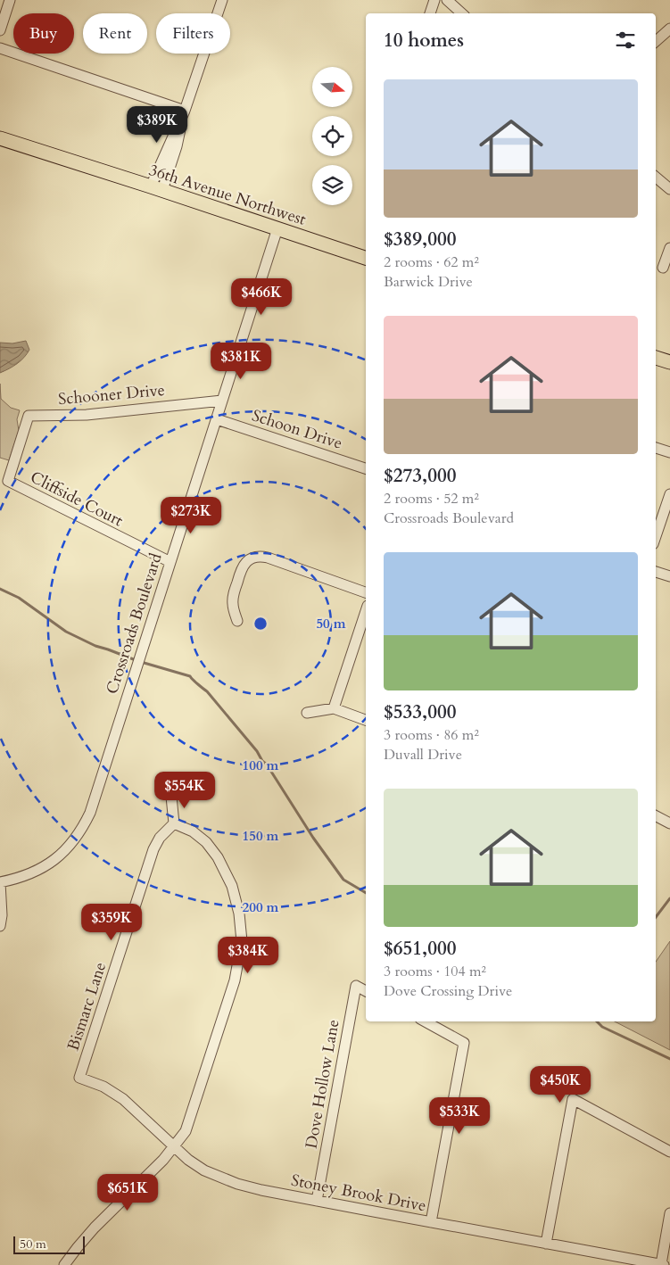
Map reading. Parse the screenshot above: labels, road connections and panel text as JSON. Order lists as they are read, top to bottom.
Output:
{
  "streets": {
    "main road": ["36th Avenue Northwest"],
    "street": [
      "Schooner Drive",
      "Schoon Drive",
      "Cliffside Court",
      "Crossroads Boulevard",
      "Bismarc Lane",
      "Dove Hollow Lane",
      "Stoney Brook Drive"
    ]
  },
  "crossings": [
    ["36th Avenue Northwest", "Crossroads Boulevard"],
    ["Schooner Drive", "Cliffside Court"],
    ["Schooner Drive", "Crossroads Boulevard"],
    ["Schoon Drive", "Crossroads Boulevard"],
    ["Cliffside Court", "Crossroads Boulevard"],
    ["Bismarc Lane", "Stoney Brook Drive"],
    ["Dove Hollow Lane", "Stoney Brook Drive"]
  ],
  "scale_bar": "50 m",
  "north": "right",
  "page": {
    "chip": ["Buy", "Rent", "Filters"],
    "heading": "10 homes",
    "list": [
      {
        "name": "$389,000",
        "note": "2 rooms · 62 m² · Barwick Drive"
      },
      {
        "name": "$273,000",
        "note": "2 rooms · 52 m² · Crossroads Boulevard"
      },
      {
        "name": "$533,000",
        "note": "3 rooms · 86 m² · Duvall Drive"
      },
      {
        "name": "$651,000",
        "note": "3 rooms · 104 m² · Dove Crossing Drive"
      }
    ],
    "price": [
      "$389K",
      "$466K",
      "$381K",
      "$273K",
      "$554K",
      "$359K",
      "$384K",
      "$450K",
      "$533K",
      "$651K"
    ],
    "scale": "50 m"
  },
  "rings": [
    "50 m",
    "100 m",
    "150 m",
    "200 m"
  ]
}
